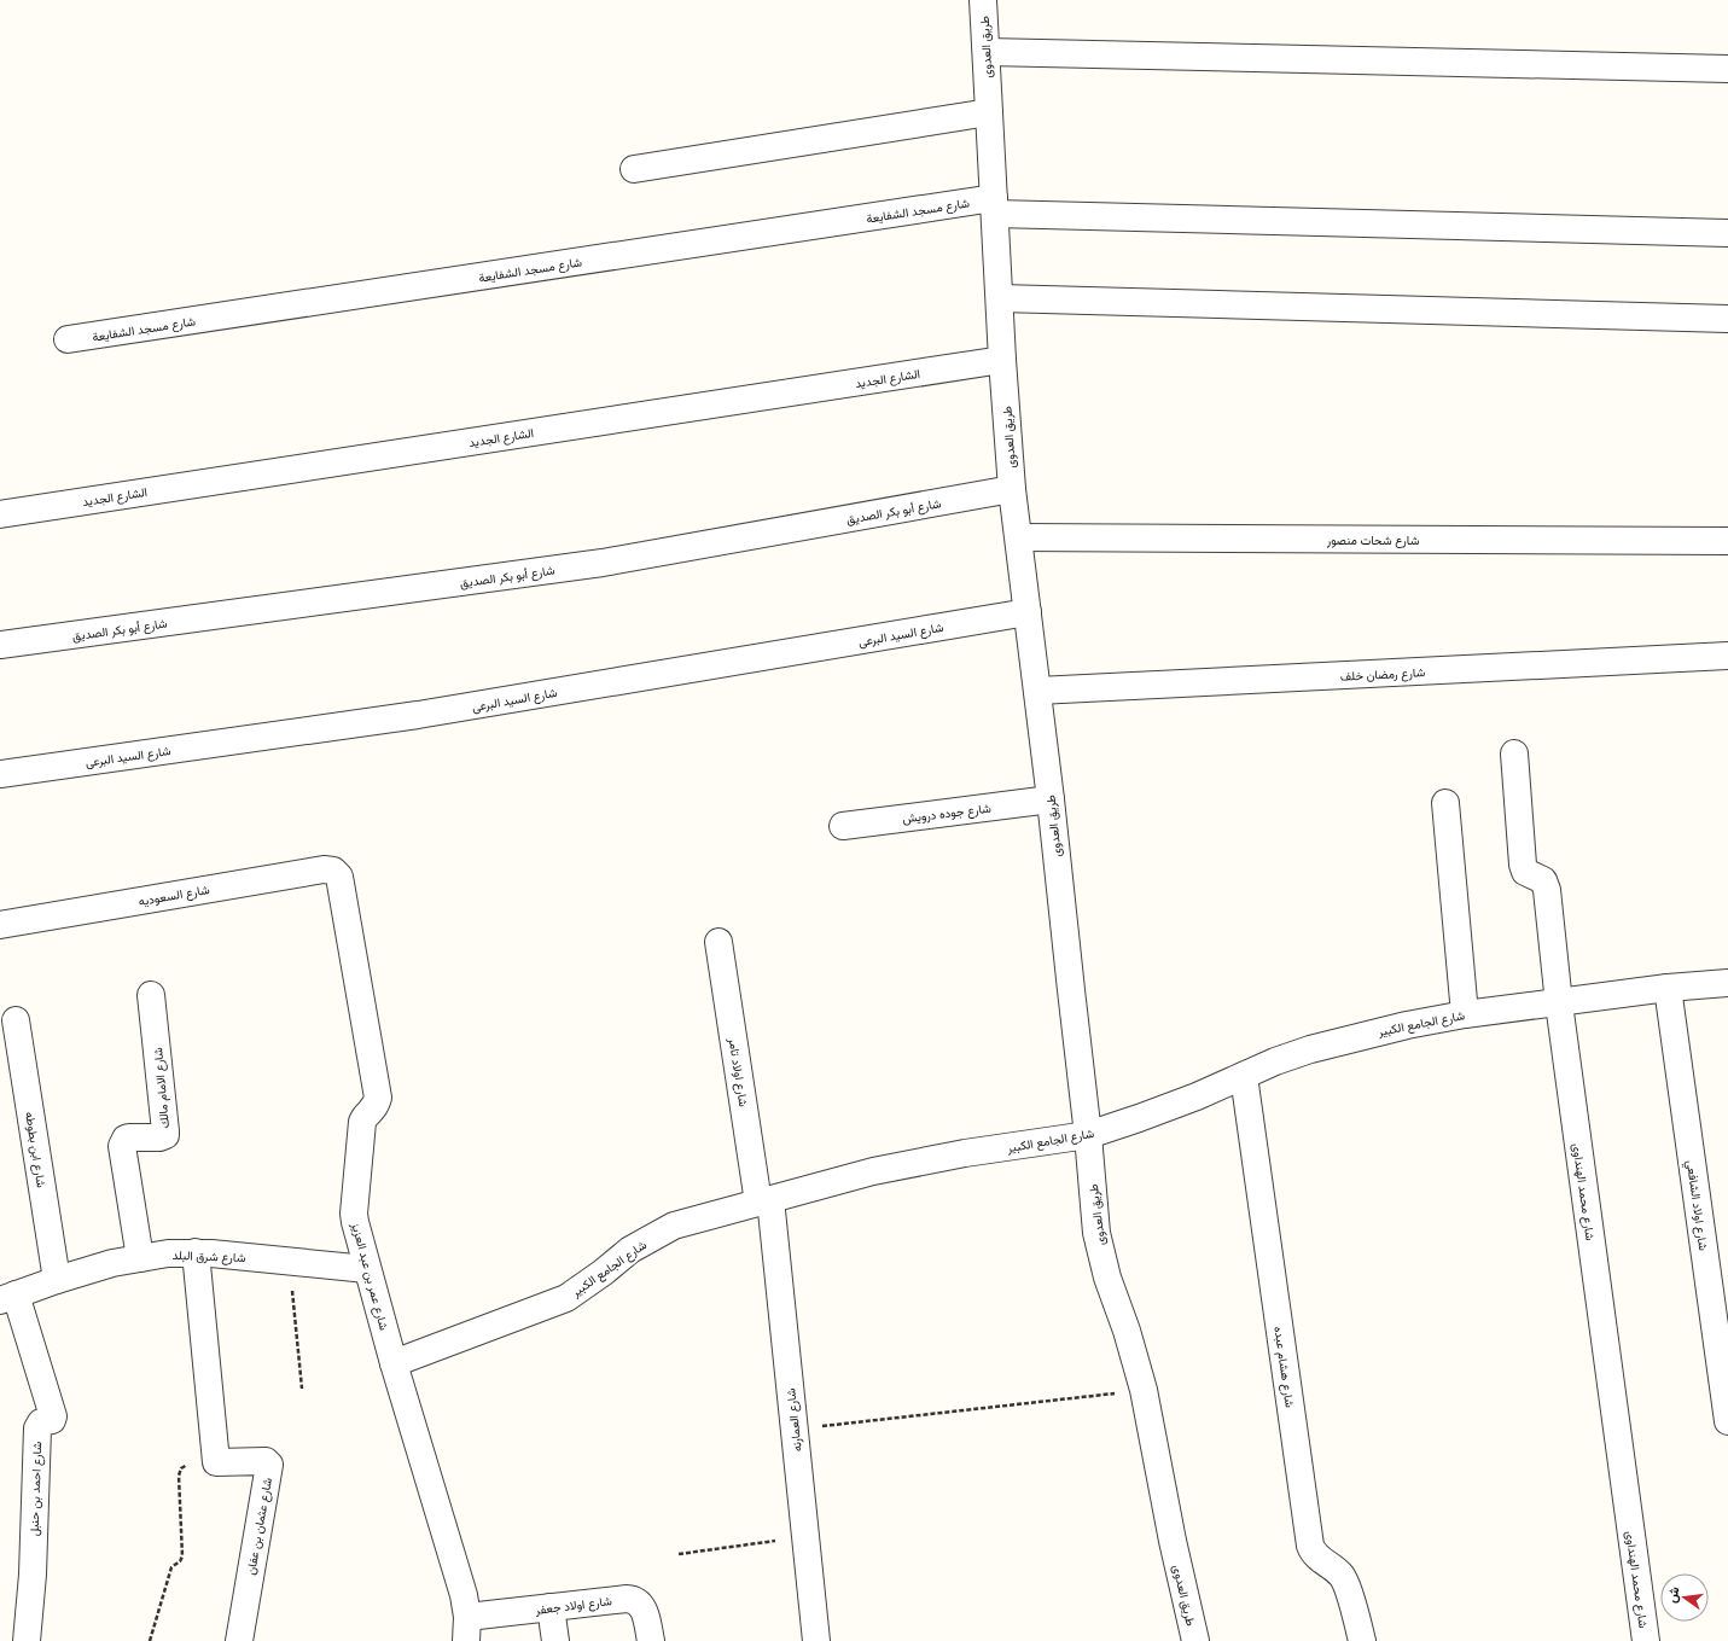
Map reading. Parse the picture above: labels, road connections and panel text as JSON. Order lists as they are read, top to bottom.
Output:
{
  "streets": {
    "street": [
      "طريق العدوى",
      "شارع مسجد الشفايعة",
      "الشارع الجديد",
      "شارع أبو بكر الصديق",
      "شارع شحات منصور",
      "شارع السيد البرعى",
      "شارع رمضان خلف",
      "شارع جوده درويش",
      "شارع السعوديه",
      "شارع الجامع الكبير",
      "شارع اولاد تامر",
      "شارع الامام مالك",
      "شارع ابن بطوطه",
      "شارع محمد الهنداوى",
      "شارع اولاد الشافعي",
      "شارع شرق البلد",
      "شارع عمر بن عبد العزيز",
      "شارع هشام عبده",
      "شارع العمارنه",
      "شارع احمد بن حنبل",
      "شارع عثمان بن عفان",
      "شارع اولاد جعفر"
    ]
  },
  "crossings": [
    ["طريق العدوى", "شارع مسجد الشفايعة"],
    ["طريق العدوى", "الشارع الجديد"],
    ["طريق العدوى", "شارع أبو بكر الصديق"],
    ["طريق العدوى", "شارع شحات منصور"],
    ["طريق العدوى", "شارع السيد البرعى"],
    ["طريق العدوى", "شارع رمضان خلف"],
    ["طريق العدوى", "شارع جوده درويش"],
    ["طريق العدوى", "شارع الجامع الكبير"],
    ["شارع السعوديه", "شارع عمر بن عبد العزيز"],
    ["شارع الجامع الكبير", "شارع اولاد تامر"],
    ["شارع الجامع الكبير", "شارع محمد الهنداوى"],
    ["شارع الجامع الكبير", "شارع اولاد الشافعي"],
    ["شارع الجامع الكبير", "شارع عمر بن عبد العزيز"],
    ["شارع الجامع الكبير", "شارع هشام عبده"],
    ["شارع الجامع الكبير", "شارع العمارنه"],
    ["شارع اولاد تامر", "شارع العمارنه"],
    ["شارع الامام مالك", "شارع شرق البلد"],
    ["شارع ابن بطوطه", "شارع شرق البلد"],
    ["شارع شرق البلد", "شارع عمر بن عبد العزيز"],
    ["شارع شرق البلد", "شارع احمد بن حنبل"],
    ["شارع عمر بن عبد العزيز", "شارع اولاد جعفر"]
  ],
  "north": "left"
}
